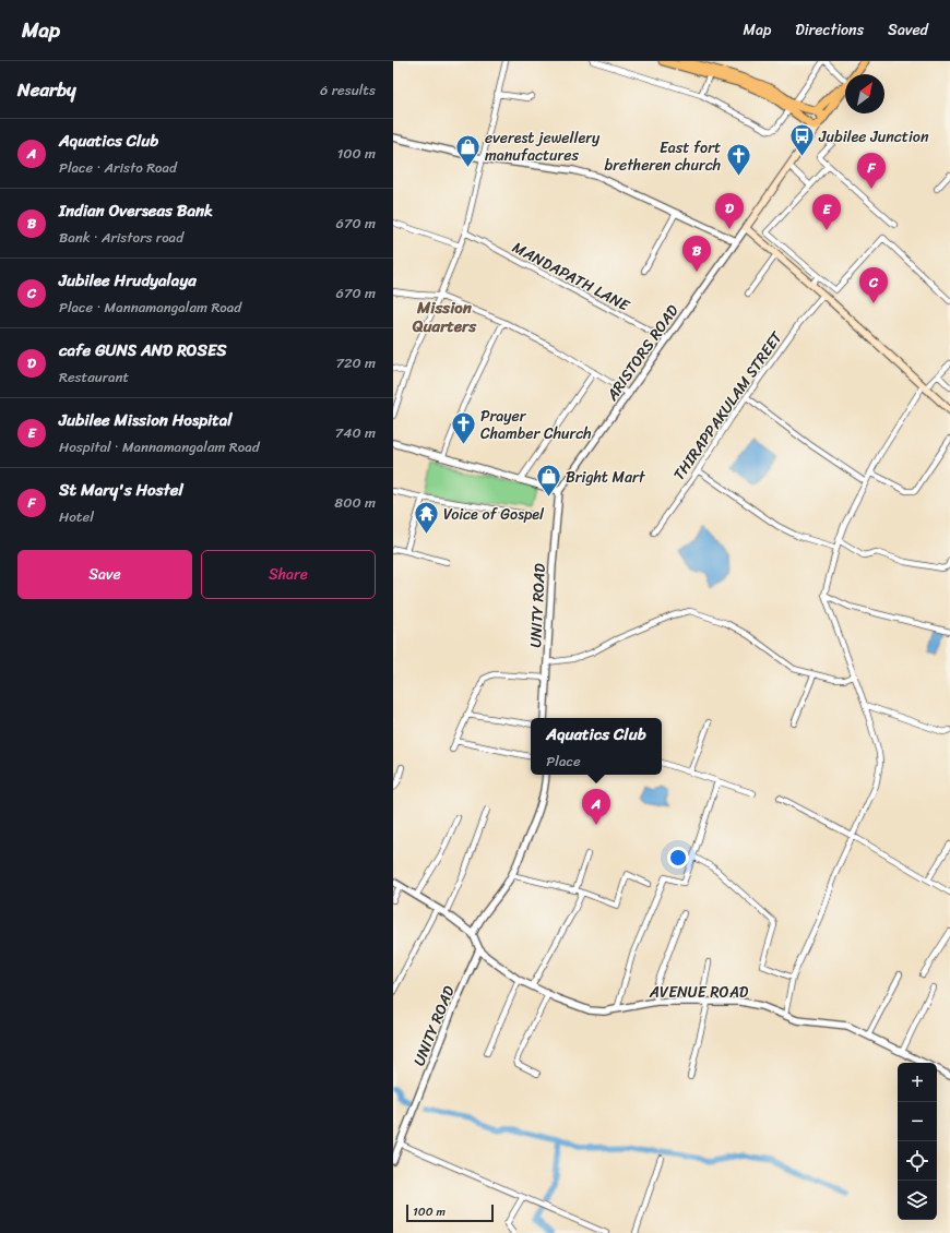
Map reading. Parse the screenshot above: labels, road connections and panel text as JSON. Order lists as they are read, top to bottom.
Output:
{
  "streets": {
    "street": [
      "MANDAPATH LANE",
      "ARISTORS ROAD",
      "THIRAPPAKULAM STREET",
      "UNITY ROAD",
      "AVENUE ROAD"
    ]
  },
  "crossings": [
    ["MANDAPATH LANE", "ARISTORS ROAD"],
    ["ARISTORS ROAD", "UNITY ROAD"],
    ["UNITY ROAD", "AVENUE ROAD"]
  ],
  "districts": ["Mission Quarters"],
  "places": {
    "bus stop": ["Jubilee Junction"],
    "shop": ["everest jewellery manufactures", "Bright Mart"],
    "church": ["East fort bretheren church", "Prayer Chamber Church"],
    "temple": ["Voice of Gospel"]
  },
  "scale_bar": "100 m",
  "north": "top right",
  "page": {
    "header": "Map",
    "nav": ["Map", "Directions", "Saved"],
    "heading": ["Nearby", "6 results"],
    "list": [
      {
        "mark": "A",
        "name": "Aquatics Club",
        "note": "Place · Aristo Road",
        "value": "100 m"
      },
      {
        "mark": "B",
        "name": "Indian Overseas Bank",
        "note": "Bank · Aristors road",
        "value": "670 m"
      },
      {
        "mark": "C",
        "name": "Jubilee Hrudyalaya",
        "note": "Place · Mannamangalam Road",
        "value": "670 m"
      },
      {
        "mark": "D",
        "name": "cafe GUNS AND ROSES",
        "note": "Restaurant",
        "value": "720 m"
      },
      {
        "mark": "E",
        "name": "Jubilee Mission Hospital",
        "note": "Hospital · Mannamangalam Road",
        "value": "740 m"
      },
      {
        "mark": "F",
        "name": "St Mary's Hostel",
        "note": "Hotel",
        "value": "800 m"
      }
    ],
    "pins": [
      "F",
      "D",
      "E",
      "B",
      "C",
      "A"
    ],
    "buttons": ["Save", "Share"],
    "popup": ["Aquatics Club", "Place"],
    "map_buttons": ["+", "−"],
    "scale": "100 m"
  }
}
